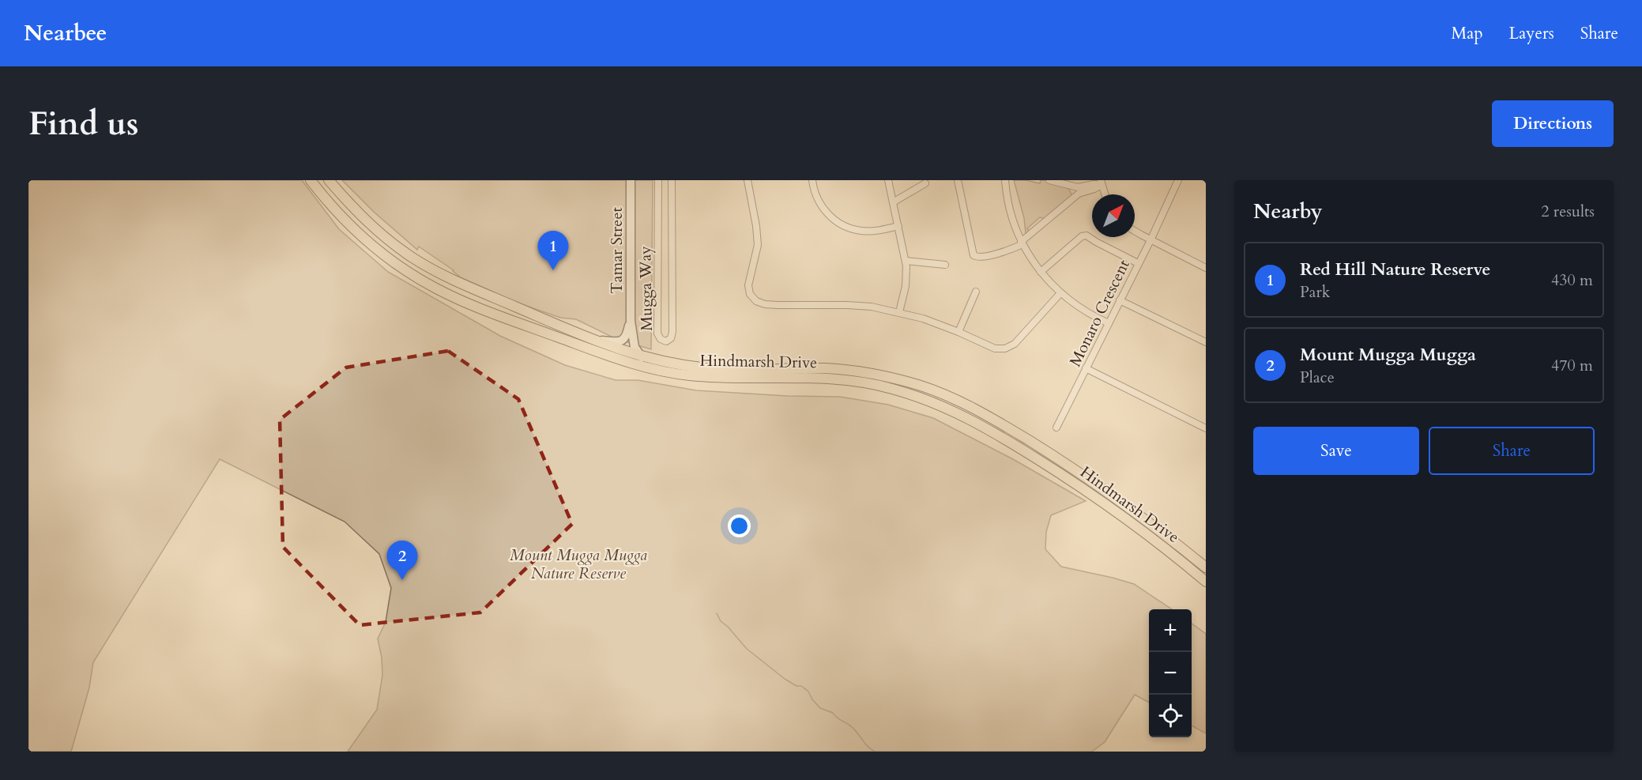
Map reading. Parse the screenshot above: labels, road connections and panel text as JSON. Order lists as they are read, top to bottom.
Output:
{
  "streets": {
    "main road": ["Tamar Street", "Hindmarsh Drive"],
    "street": ["Mugga Way", "Monaro Crescent"]
  },
  "crossings": [
    ["Tamar Street", "Hindmarsh Drive"]
  ],
  "parks": ["Mount Mugga Mugga Nature Reserve"],
  "north": "top right",
  "page": {
    "header": "Nearbee",
    "nav": ["Map", "Layers", "Share"],
    "buttons": [
      "Directions",
      ["Save", "Share"]
    ],
    "title": "Find us",
    "heading": ["Nearby", "2 results"],
    "pins": ["1", "2"],
    "list": [
      {
        "mark": "1",
        "name": "Red Hill Nature Reserve",
        "note": "Park",
        "value": "430 m"
      },
      {
        "mark": "2",
        "name": "Mount Mugga Mugga",
        "note": "Place",
        "value": "470 m"
      }
    ],
    "map_buttons": ["+", "−"]
  }
}
